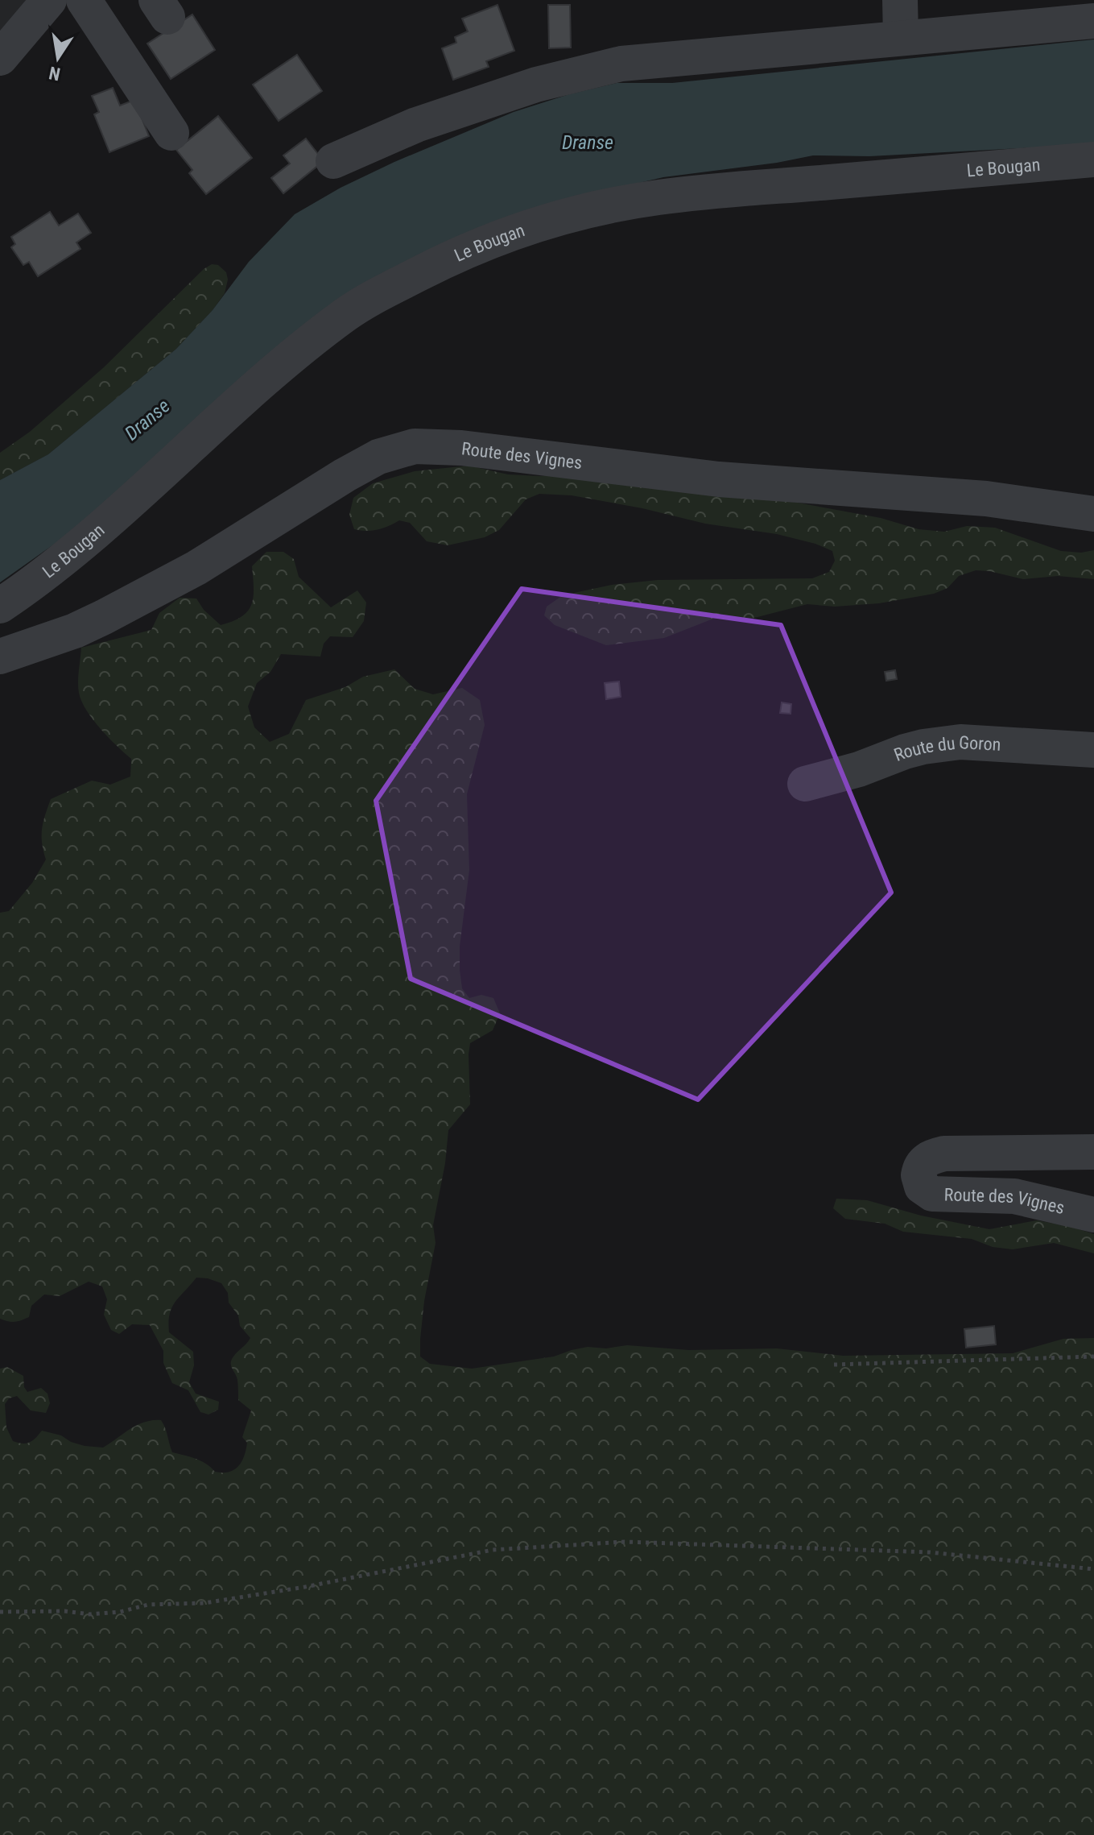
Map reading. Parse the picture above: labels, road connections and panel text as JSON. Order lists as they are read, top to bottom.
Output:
{
  "streets": {
    "street": ["Le Bougan", "Route des Vignes", "Route du Goron"]
  },
  "water": ["Dranse"],
  "north": "bottom"
}
